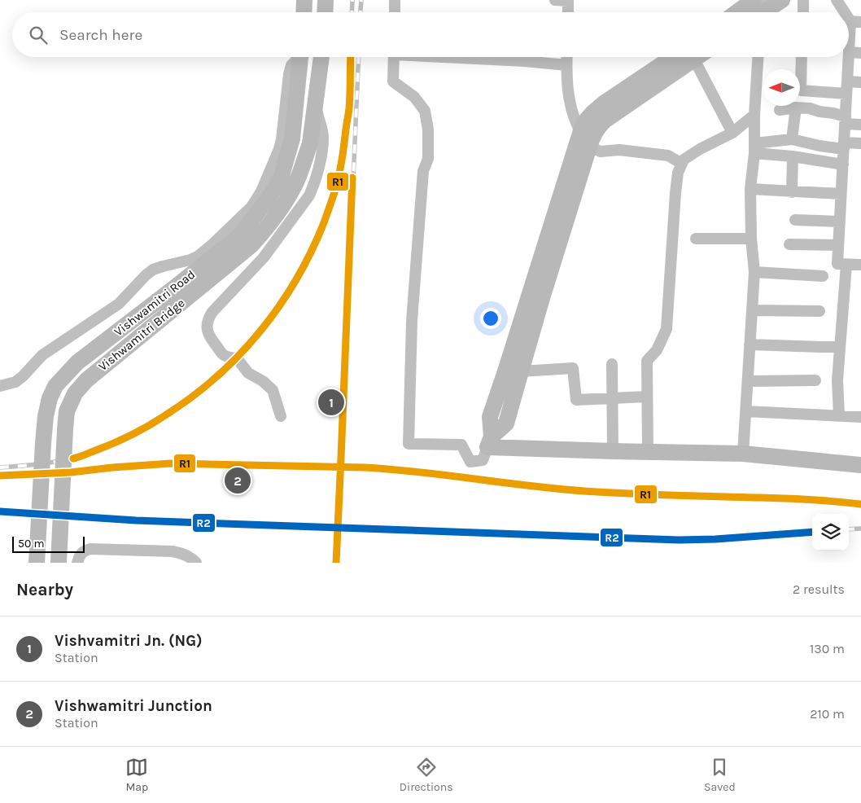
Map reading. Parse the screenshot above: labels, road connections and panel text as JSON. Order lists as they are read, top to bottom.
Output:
{
  "streets": {
    "main road": ["Vishwamitri Road", "Vishwamitri Bridge"]
  },
  "lines": ["transit line R1", "transit line R2"],
  "scale_bar": "50 m",
  "north": "left",
  "page": {
    "search": "Search here",
    "pins": ["1", "2"],
    "scale": "50 m",
    "heading": ["Nearby", "2 results"],
    "list": [
      {
        "mark": "1",
        "name": "Vishvamitri Jn. (NG)",
        "note": "Station",
        "value": "130 m"
      },
      {
        "mark": "2",
        "name": "Vishwamitri Junction",
        "note": "Station",
        "value": "210 m"
      }
    ],
    "nav": ["Map", "Directions", "Saved"]
  }
}
